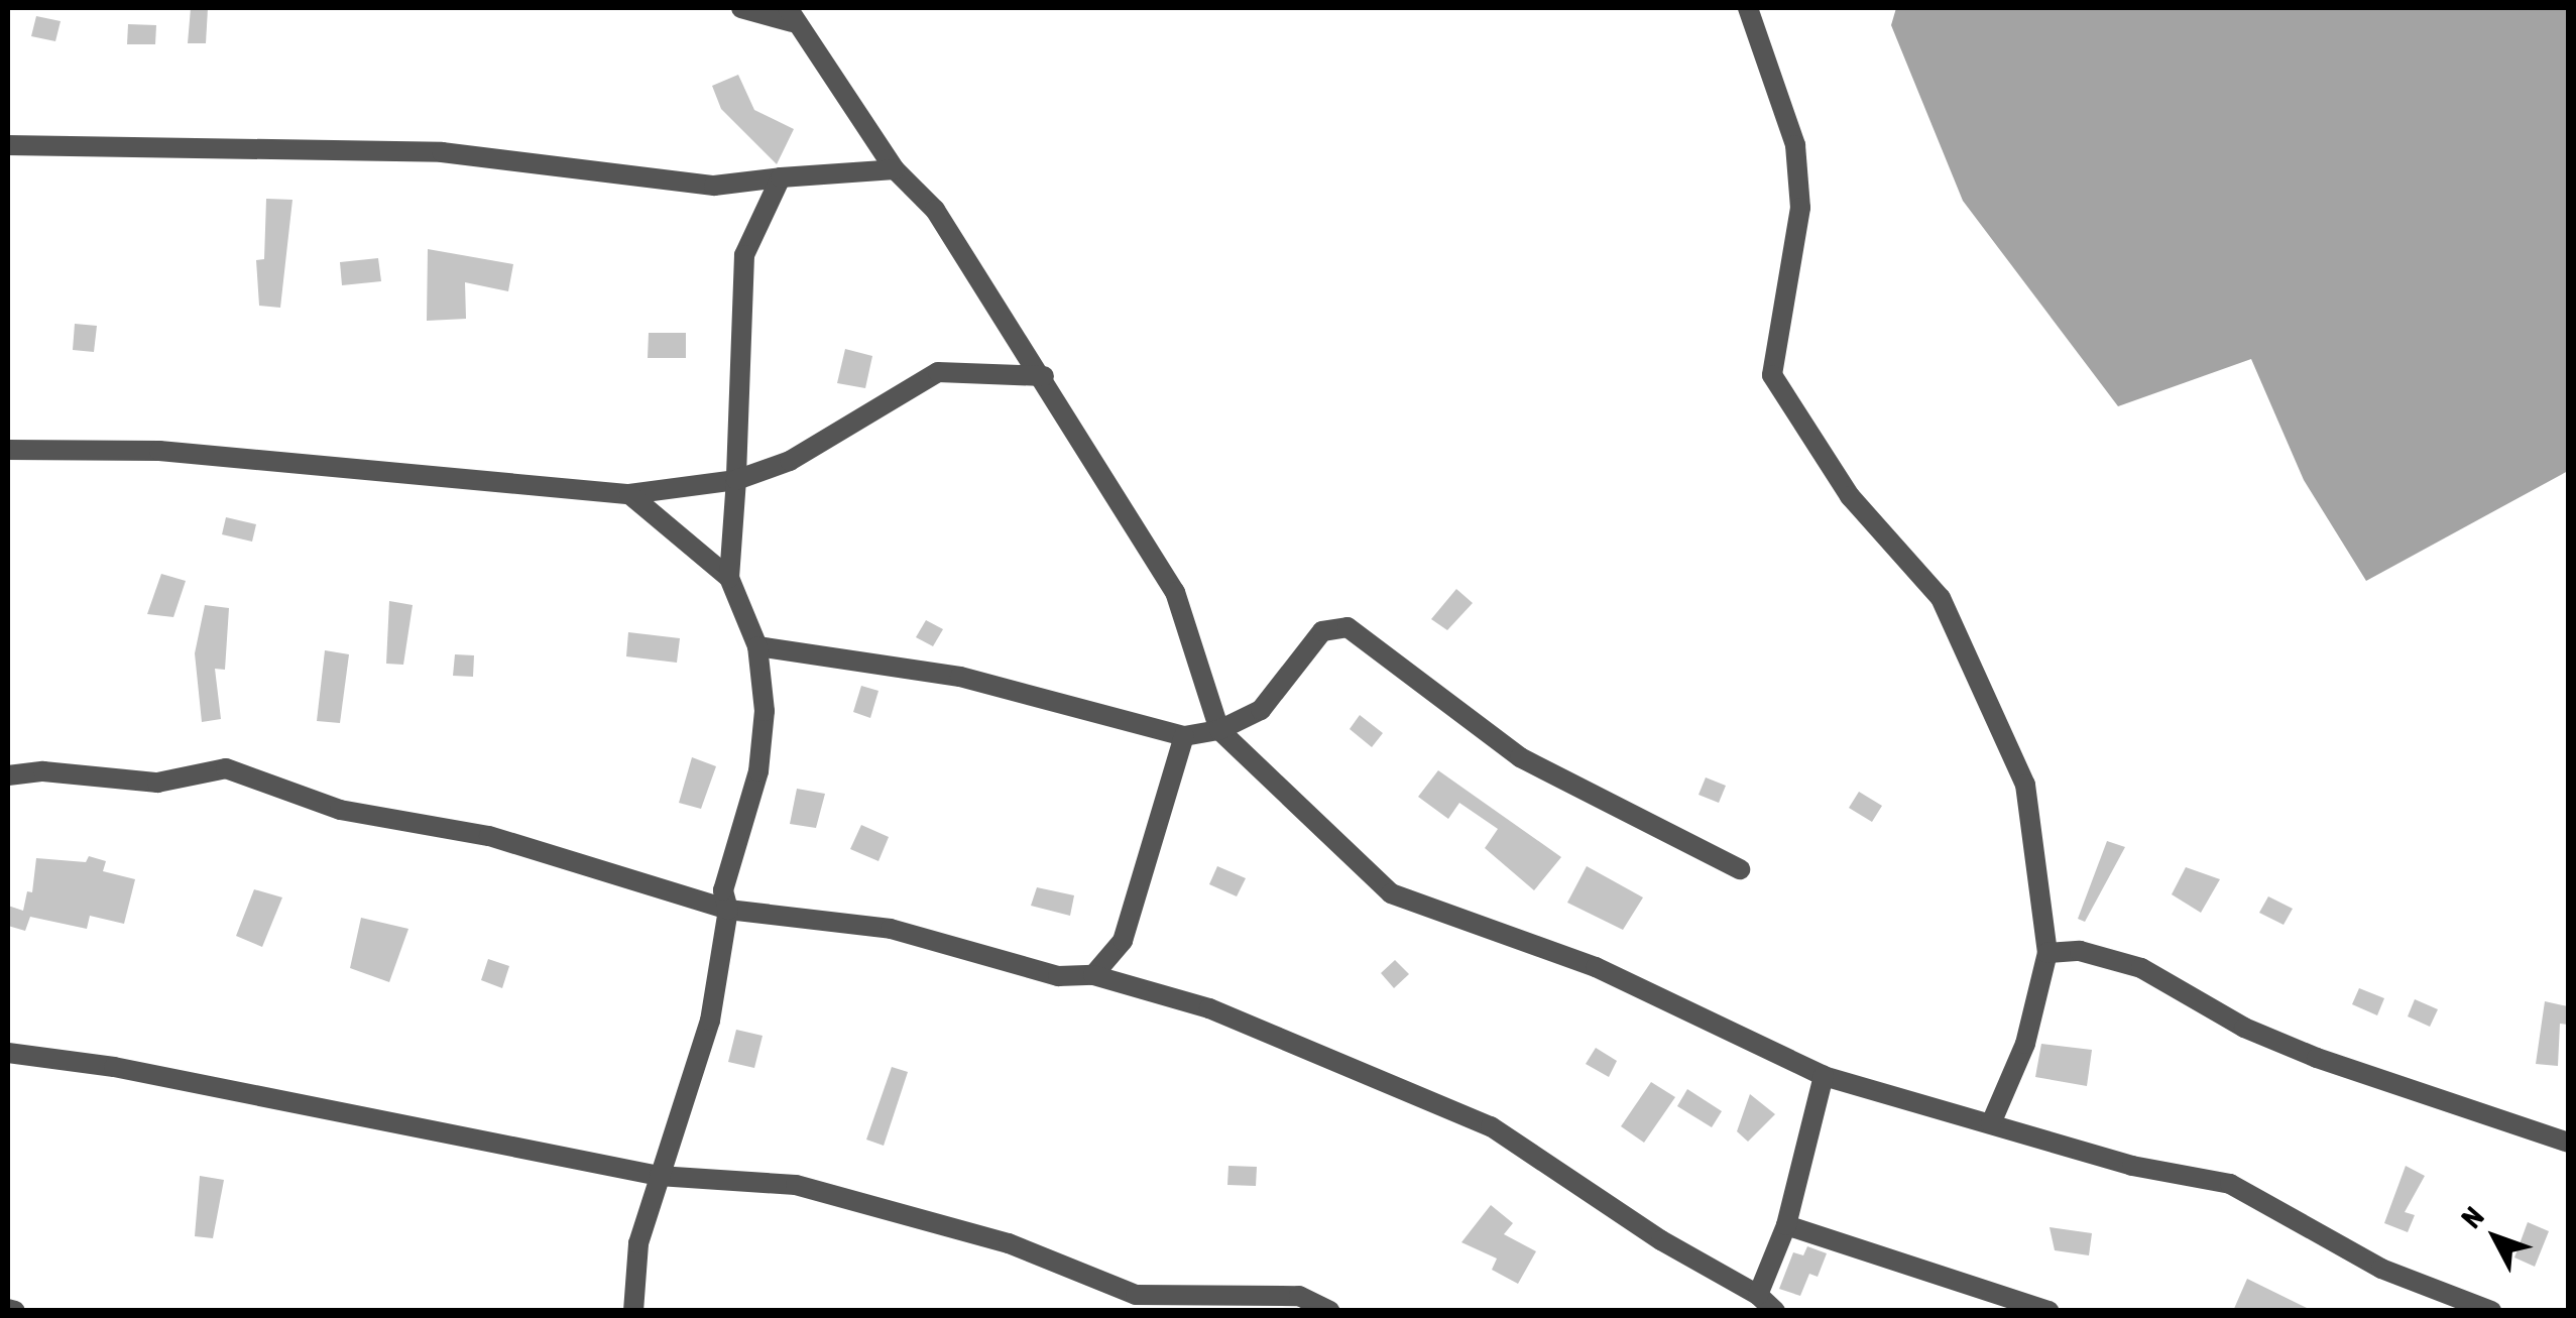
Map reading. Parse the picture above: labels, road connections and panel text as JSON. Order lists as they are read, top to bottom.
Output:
{
  "north": "top left"
}
